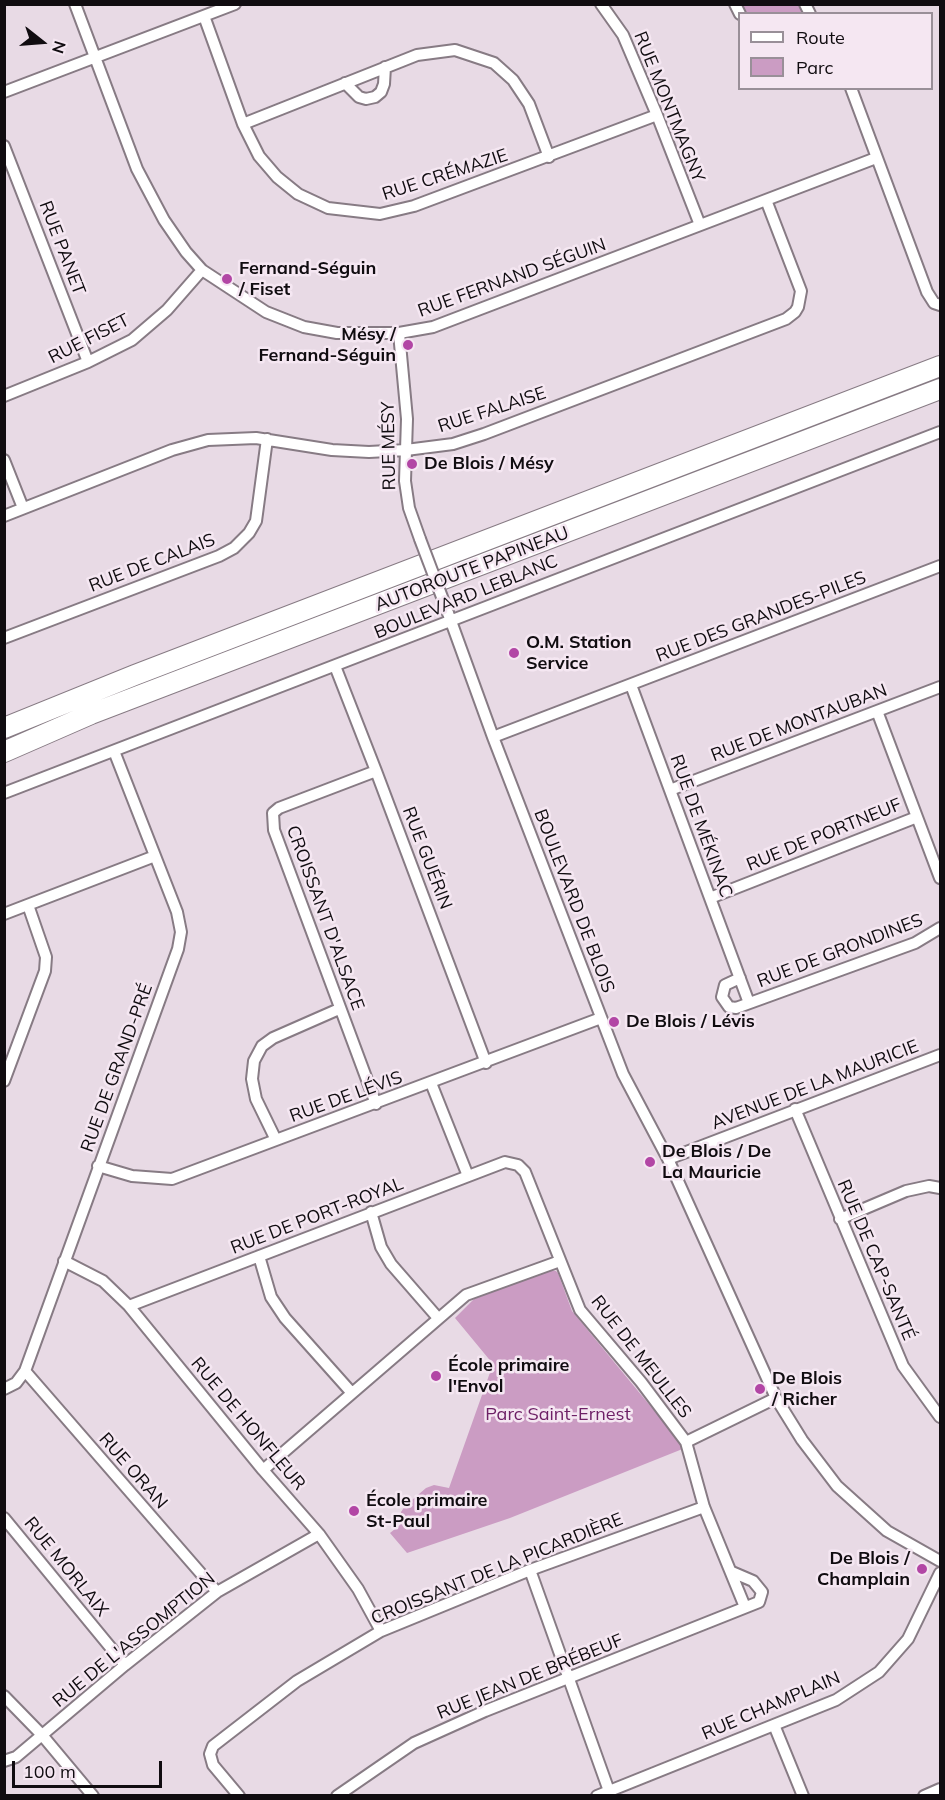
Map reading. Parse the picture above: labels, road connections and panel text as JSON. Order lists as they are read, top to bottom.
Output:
{
  "streets": {
    "highway": ["AUTOROUTE PAPINEAU"],
    "street": [
      "RUE MONTMAGNY",
      "RUE CRÉMAZIE",
      "RUE PANET",
      "RUE FERNAND SÉGUIN",
      "RUE FISET",
      "RUE FALAISE",
      "RUE MÉSY",
      "RUE DE CALAIS",
      "BOULEVARD LEBLANC",
      "RUE DES GRANDES-PILES",
      "RUE DE MONTAUBAN",
      "RUE DE MÉKINAC",
      "RUE DE PORTNEUF",
      "RUE GUÉRIN",
      "BOULEVARD DE BLOIS",
      "CROISSANT D'ALSACE",
      "RUE DE GRONDINES",
      "RUE DE GRAND-PRÉ",
      "AVENUE DE LA MAURICIE",
      "RUE DE LÉVIS",
      "RUE DE PORT-ROYAL",
      "RUE DE CAP-SANTÉ",
      "RUE DE MEULLES",
      "RUE DE HONFLEUR",
      "RUE ORAN",
      "RUE MORLAIX",
      "CROISSANT DE LA PICARDIÈRE",
      "RUE DE L'ASSOMPTION",
      "RUE JEAN DE BRÉBEUF",
      "RUE CHAMPLAIN"
    ]
  },
  "crossings": [
    ["RUE MONTMAGNY", "RUE CRÉMAZIE"],
    ["RUE MONTMAGNY", "RUE FERNAND SÉGUIN"],
    ["RUE PANET", "RUE FISET"],
    ["RUE FERNAND SÉGUIN", "RUE FISET"],
    ["RUE FERNAND SÉGUIN", "RUE FALAISE"],
    ["RUE FERNAND SÉGUIN", "RUE MÉSY"],
    ["RUE FALAISE", "RUE MÉSY"],
    ["RUE FALAISE", "RUE DE CALAIS"],
    ["RUE MÉSY", "BOULEVARD LEBLANC"],
    ["RUE MÉSY", "BOULEVARD DE BLOIS"],
    ["BOULEVARD LEBLANC", "RUE GUÉRIN"],
    ["BOULEVARD LEBLANC", "BOULEVARD DE BLOIS"],
    ["BOULEVARD LEBLANC", "RUE DE GRAND-PRÉ"],
    ["RUE DES GRANDES-PILES", "RUE DE MÉKINAC"],
    ["RUE DES GRANDES-PILES", "BOULEVARD DE BLOIS"],
    ["RUE DE MONTAUBAN", "RUE DE MÉKINAC"],
    ["RUE DE MÉKINAC", "RUE DE PORTNEUF"],
    ["RUE DE MÉKINAC", "RUE DE GRONDINES"],
    ["RUE GUÉRIN", "CROISSANT D'ALSACE"],
    ["RUE GUÉRIN", "RUE DE LÉVIS"],
    ["BOULEVARD DE BLOIS", "AVENUE DE LA MAURICIE"],
    ["BOULEVARD DE BLOIS", "RUE DE LÉVIS"],
    ["CROISSANT D'ALSACE", "RUE DE LÉVIS"],
    ["RUE DE GRAND-PRÉ", "RUE DE LÉVIS"],
    ["RUE DE GRAND-PRÉ", "RUE DE HONFLEUR"],
    ["RUE DE GRAND-PRÉ", "RUE ORAN"],
    ["AVENUE DE LA MAURICIE", "RUE DE CAP-SANTÉ"],
    ["RUE DE PORT-ROYAL", "RUE DE MEULLES"],
    ["RUE DE PORT-ROYAL", "RUE DE HONFLEUR"],
    ["RUE DE MEULLES", "CROISSANT DE LA PICARDIÈRE"],
    ["RUE DE MEULLES", "RUE JEAN DE BRÉBEUF"],
    ["RUE DE HONFLEUR", "CROISSANT DE LA PICARDIÈRE"],
    ["RUE DE HONFLEUR", "RUE DE L'ASSOMPTION"],
    ["RUE ORAN", "RUE DE L'ASSOMPTION"],
    ["RUE MORLAIX", "RUE DE L'ASSOMPTION"]
  ],
  "parks": ["Parc Saint-Ernest"],
  "places": [
    "Fernand-Séguin / Fiset",
    "Mésy / Fernand-Séguin",
    "De Blois / Mésy",
    "O.M. Station Service",
    "De Blois / Lévis",
    "De Blois / De La Mauricie",
    "École primaire l'Envol",
    "De Blois / Richer",
    "École primaire St-Paul",
    "De Blois / Champlain"
  ],
  "legend": ["Route", "Parc"],
  "scale_bar": "100 m",
  "north": "right"
}
